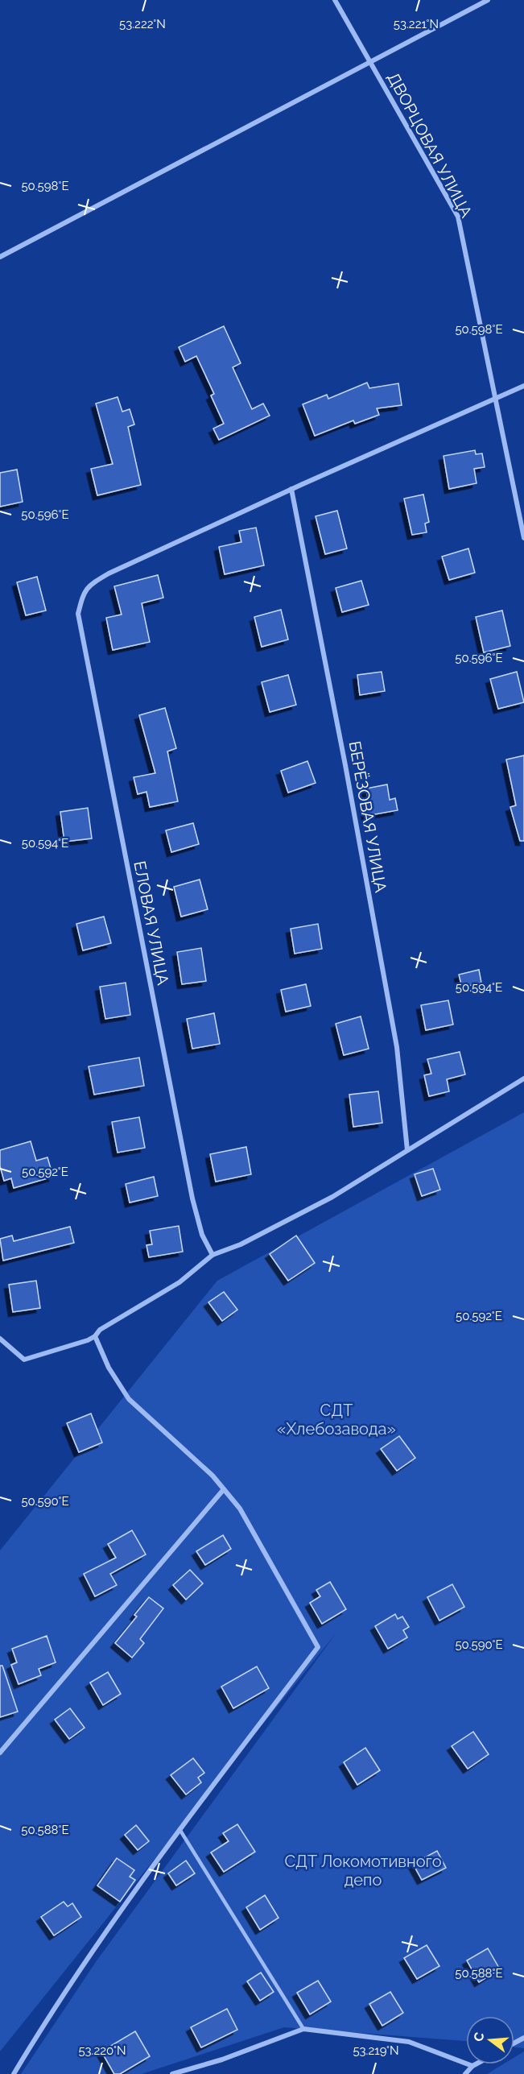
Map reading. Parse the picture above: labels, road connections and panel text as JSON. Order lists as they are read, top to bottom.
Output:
{
  "streets": {
    "street": ["ДВОРЦОВАЯ УЛИЦА", "БЕРЁЗОВАЯ УЛИЦА", "ЕЛОВАЯ УЛИЦА"]
  },
  "crossings": [
    ["БЕРЁЗОВАЯ УЛИЦА", "ЕЛОВАЯ УЛИЦА"]
  ],
  "parks": ["СДТ «Хлебозавода»", "СДТ Локомотивного депо"],
  "north": "left",
  "coordinates": [
    "53.222°N",
    "53.221°N",
    "50.598°E",
    "50.596°E",
    "50.594°E",
    "50.592°E",
    "50.590°E",
    "50.588°E",
    "53.220°N",
    "53.219°N"
  ]
}
